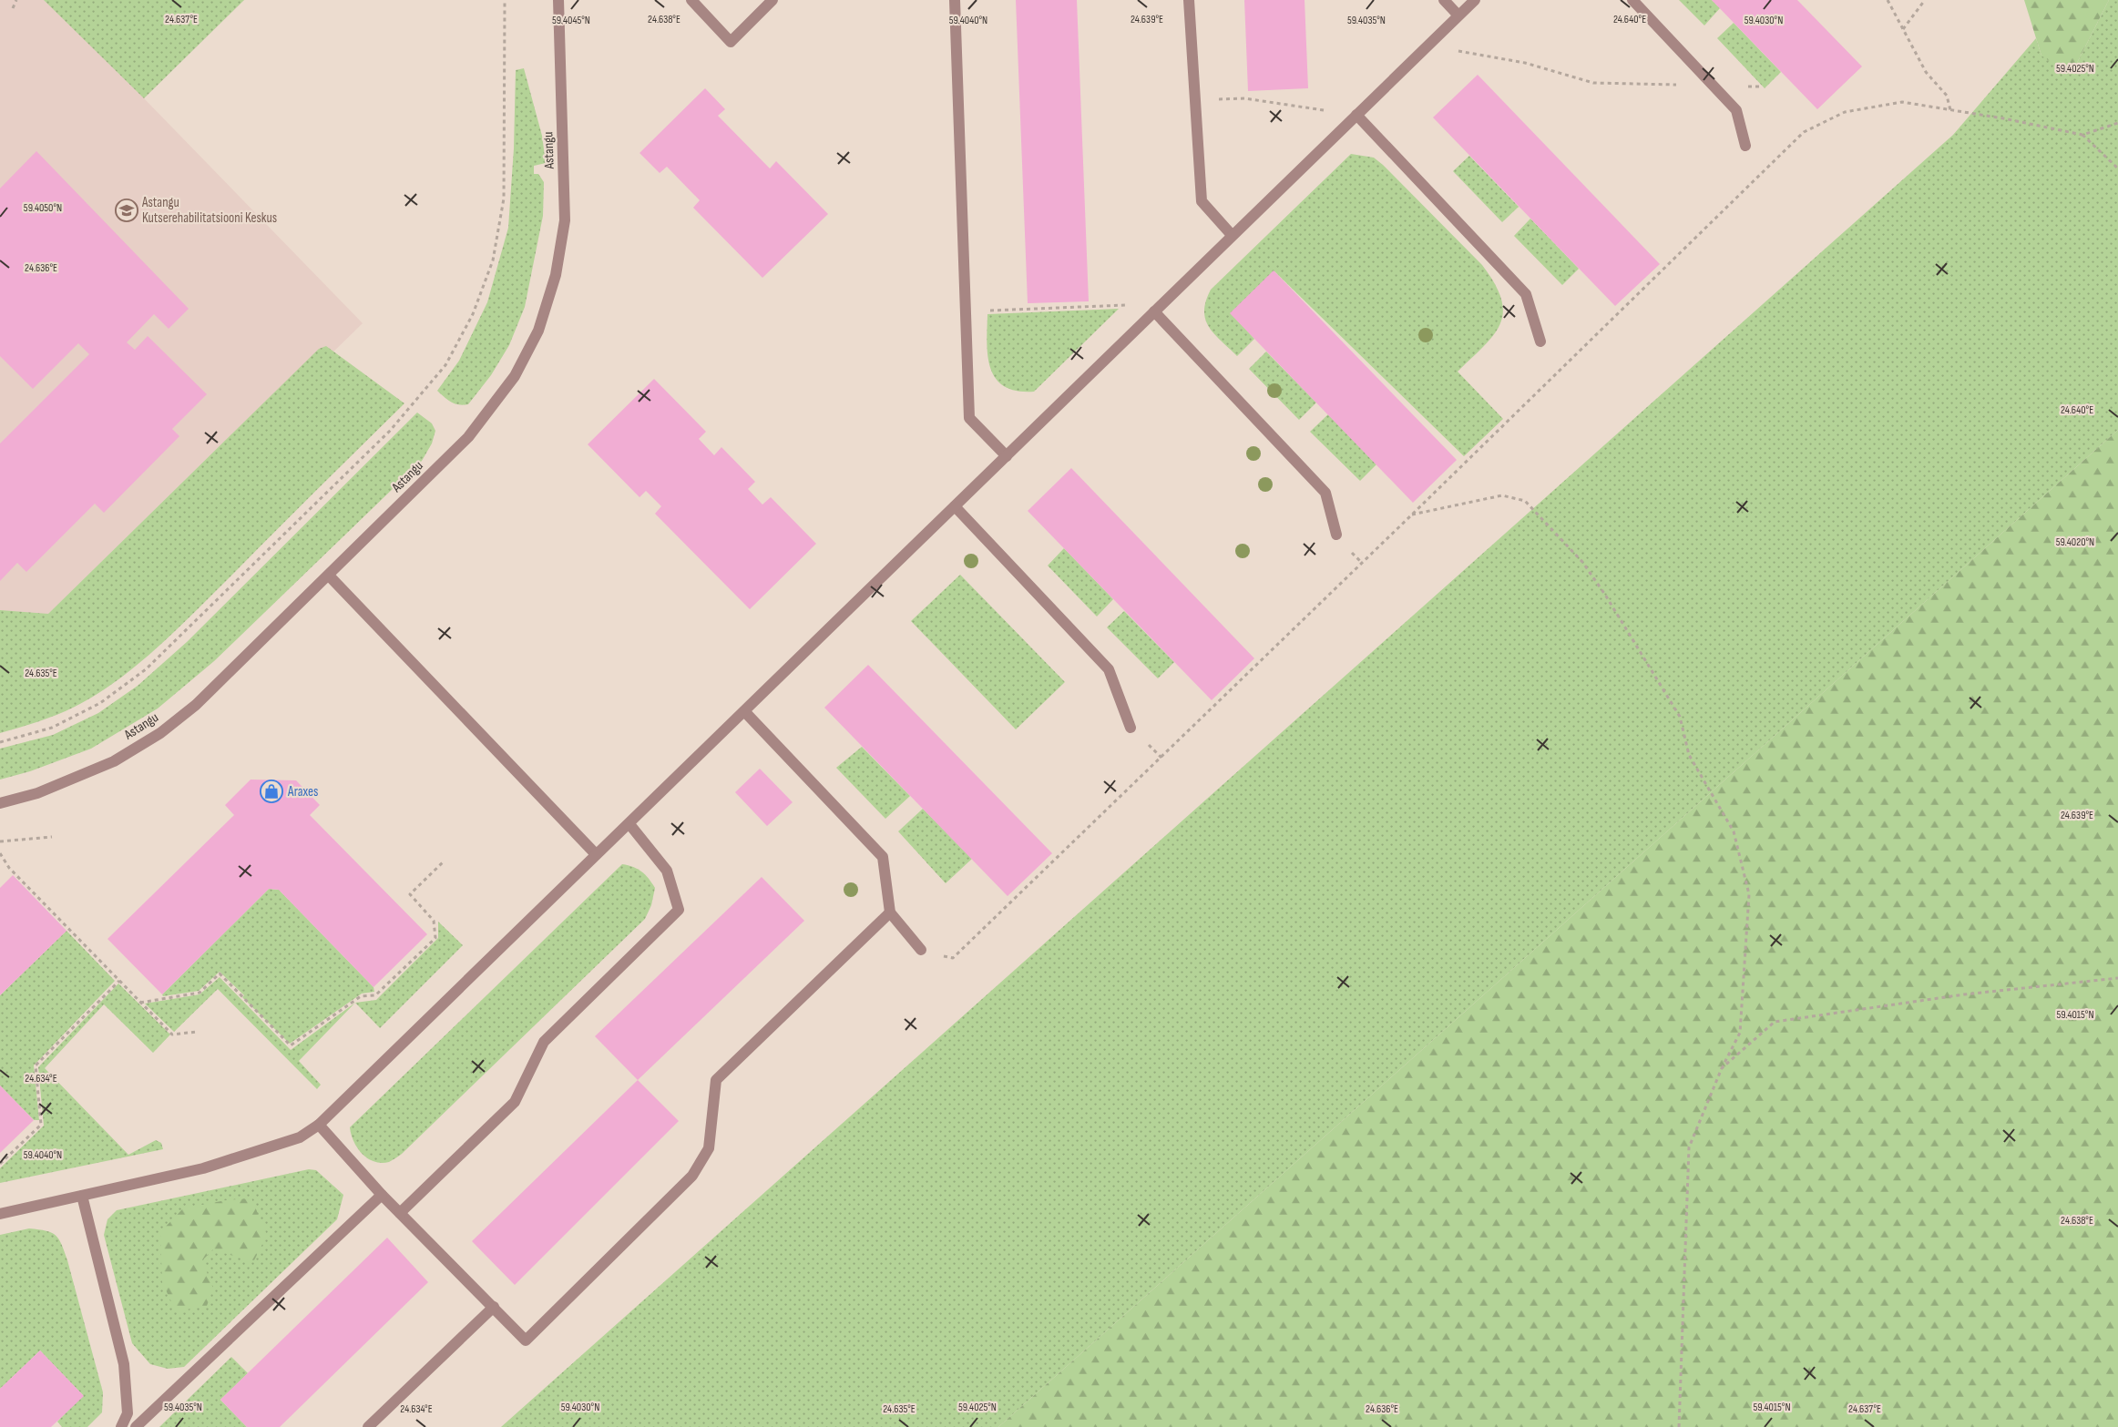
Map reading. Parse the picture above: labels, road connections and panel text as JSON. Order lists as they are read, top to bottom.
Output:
{
  "streets": {
    "street": ["Astangu"]
  },
  "places": {
    "school or university": ["Astangu Kutserehabilitatsiooni Keskus"],
    "shop": ["Araxes"]
  },
  "coordinates": [
    "24.638°E",
    "24.640°E",
    "24.637°E",
    "24.639°E",
    "59.4045°N",
    "59.4040°N",
    "59.4035°N",
    "59.4030°N",
    "59.4025°N",
    "59.4050°N",
    "24.636°E",
    "59.4020°N",
    "24.635°E",
    "59.4015°N",
    "24.634°E"
  ]
}
